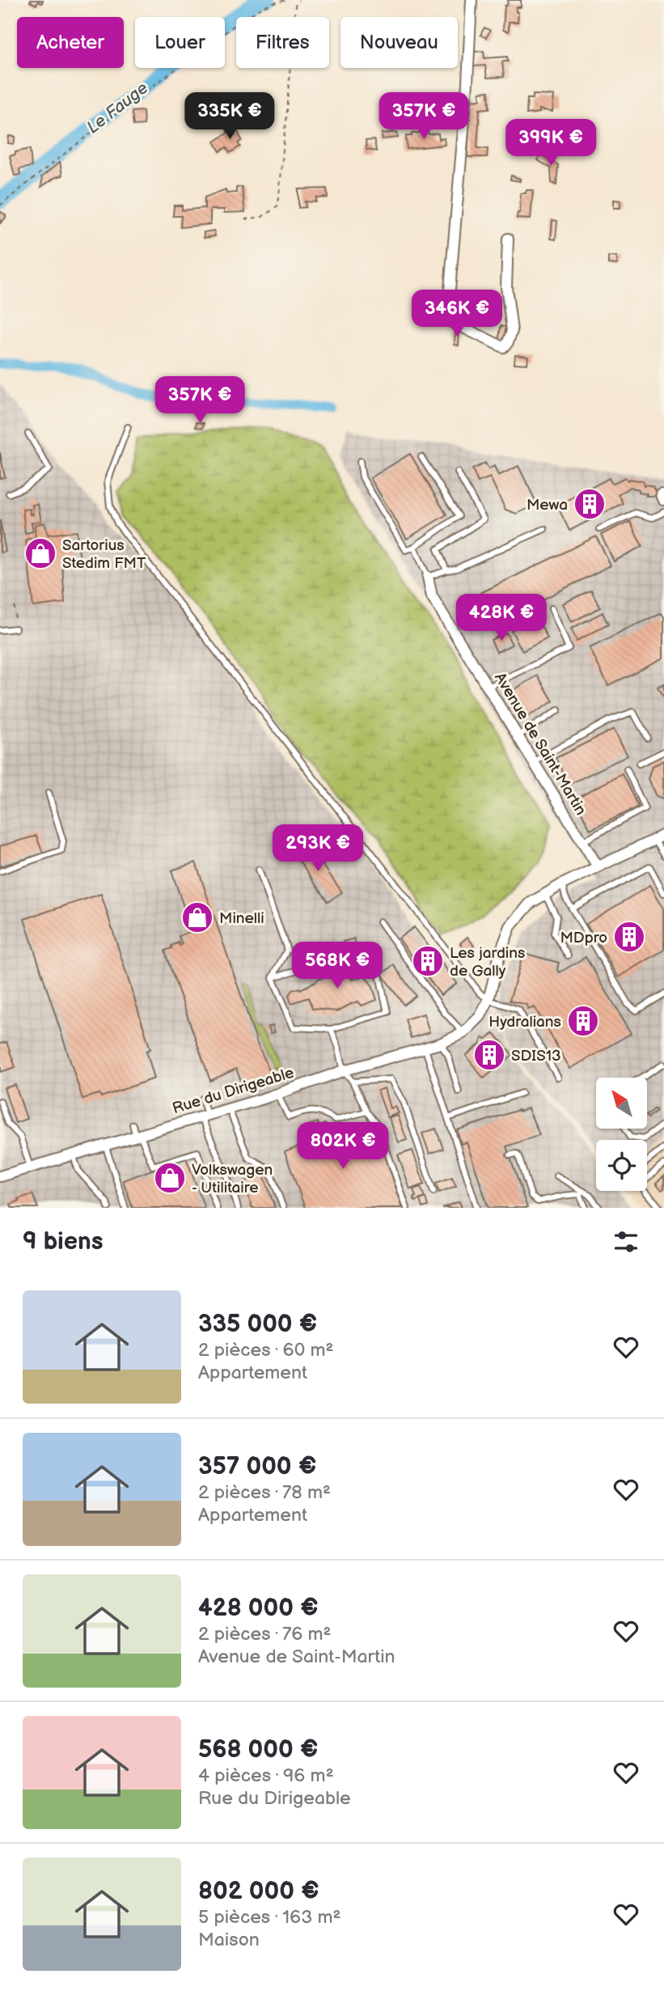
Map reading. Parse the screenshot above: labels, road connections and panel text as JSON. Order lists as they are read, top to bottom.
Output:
{
  "streets": {
    "street": ["Avenue de Saint-Martin", "Rue du Dirigeable"]
  },
  "water": ["Le Fauge"],
  "places": {
    "building": [
      "Mewa",
      "MDpro",
      "Les jardins de Gally",
      "Hydralians",
      "SDIS13"
    ],
    "shop": ["Sartorius Stedim FMT", "Minelli", "Volkswagen - Utilitaire"]
  },
  "north": "top left",
  "page": {
    "chip": [
      "Acheter",
      "Louer",
      "Filtres",
      "Nouveau"
    ],
    "price": [
      "335K €",
      "357K €",
      "399K €",
      "346K €",
      "357K €",
      "428K €",
      "293K €",
      "568K €",
      "802K €"
    ],
    "heading": "9 biens",
    "list": [
      {
        "name": "335 000 €",
        "note": "2 pièces · 60 m² · Appartement"
      },
      {
        "name": "357 000 €",
        "note": "2 pièces · 78 m² · Appartement"
      },
      {
        "name": "428 000 €",
        "note": "2 pièces · 76 m² · Avenue de Saint-Martin"
      },
      {
        "name": "568 000 €",
        "note": "4 pièces · 96 m² · Rue du Dirigeable"
      },
      {
        "name": "802 000 €",
        "note": "5 pièces · 163 m² · Maison"
      }
    ]
  }
}
